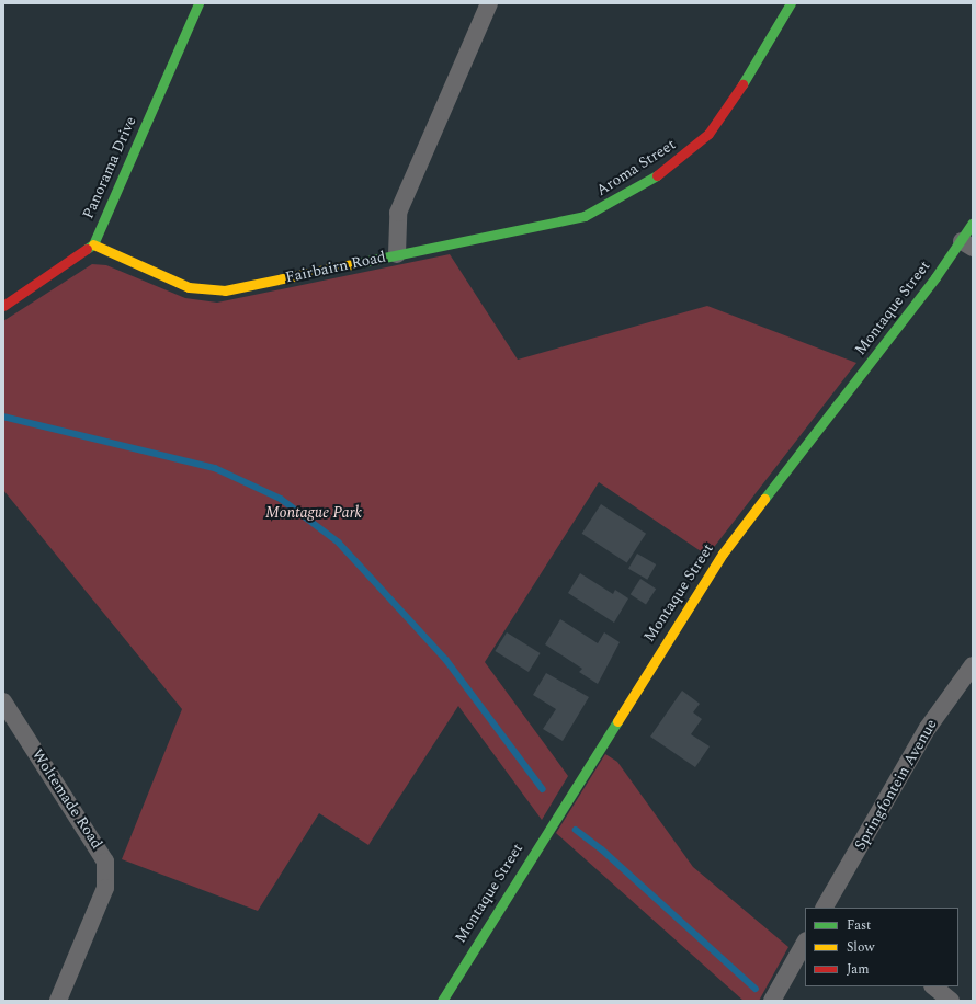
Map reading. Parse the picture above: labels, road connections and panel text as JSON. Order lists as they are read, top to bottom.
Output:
{
  "streets": {
    "street": [
      "Panorama Drive",
      "Aroma Street",
      "Fairbairn Road",
      "Montaque Street",
      "Springfontein Avenue",
      "Woltemade Road"
    ]
  },
  "crossings": [
    ["Panorama Drive", "Fairbairn Road"],
    ["Aroma Street", "Fairbairn Road"]
  ],
  "parks": ["Montague Park"],
  "legend": ["Fast", "Slow", "Jam"]
}
